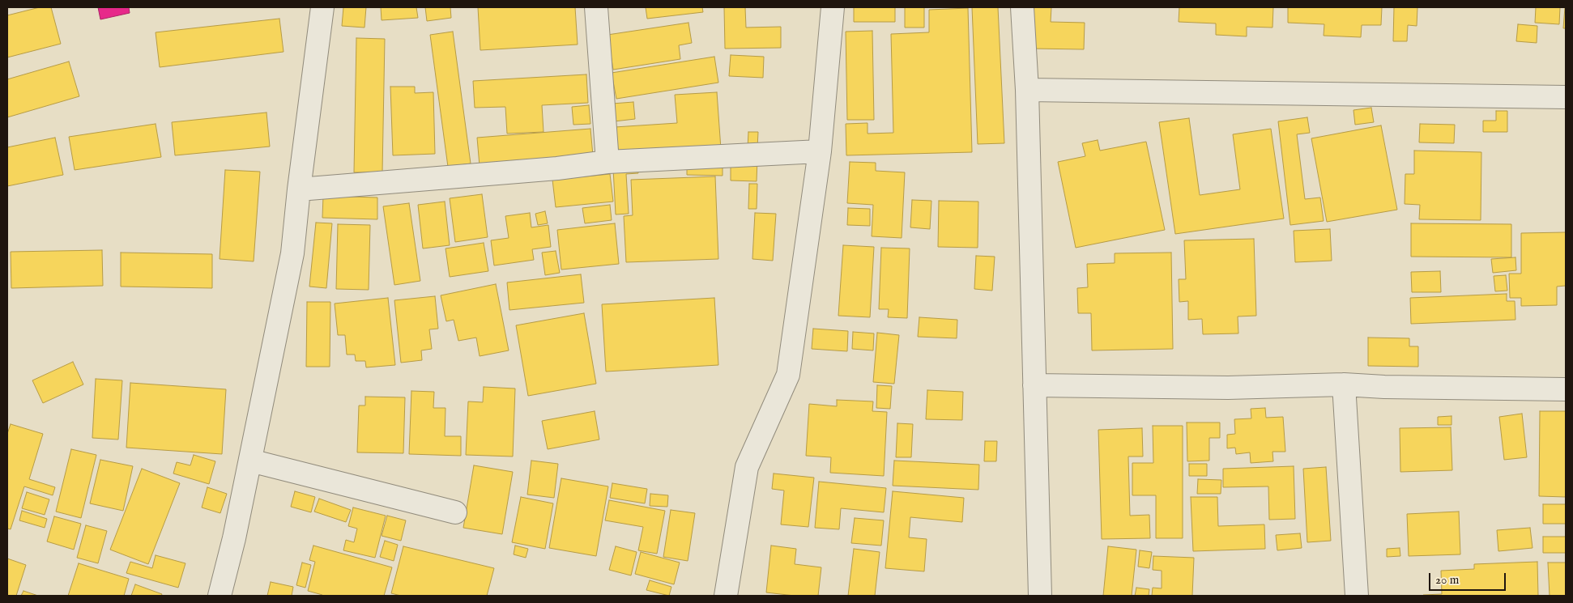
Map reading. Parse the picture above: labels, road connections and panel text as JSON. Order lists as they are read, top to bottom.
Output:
{
  "scale_bar": "20 m"
}
